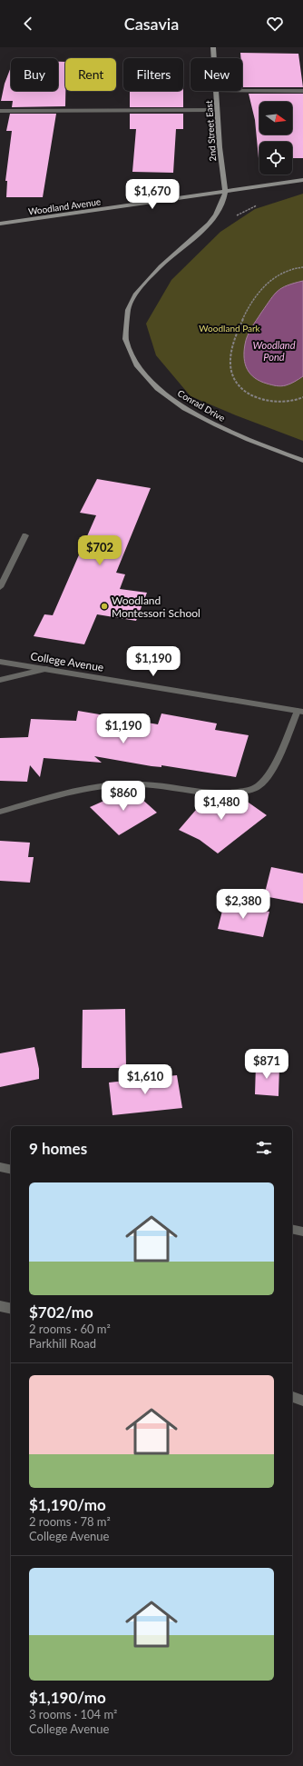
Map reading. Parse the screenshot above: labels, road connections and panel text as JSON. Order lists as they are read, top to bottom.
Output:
{
  "streets": {
    "street": [
      "2nd Street East",
      "Woodland Avenue",
      "Conrad Drive",
      "College Avenue"
    ]
  },
  "crossings": [
    ["2nd Street East", "Woodland Avenue"],
    ["2nd Street East", "Conrad Drive"],
    ["Woodland Avenue", "Conrad Drive"]
  ],
  "water": ["Woodland Pond"],
  "parks": ["Woodland Park"],
  "places": ["Woodland Montessori School"],
  "north": "right",
  "page": {
    "header": "Casavia",
    "chip": [
      "Buy",
      "Rent",
      "Filters",
      "New"
    ],
    "price": [
      "$1,670",
      "$702",
      "$1,190",
      "$1,190",
      "$860",
      "$1,480",
      "$2,380",
      "$871",
      "$1,610"
    ],
    "heading": "9 homes",
    "list": [
      {
        "name": "$702/mo",
        "note": "2 rooms · 60 m² · Parkhill Road"
      },
      {
        "name": "$1,190/mo",
        "note": "2 rooms · 78 m² · College Avenue"
      },
      {
        "name": "$1,190/mo",
        "note": "3 rooms · 104 m² · College Avenue"
      }
    ]
  }
}
